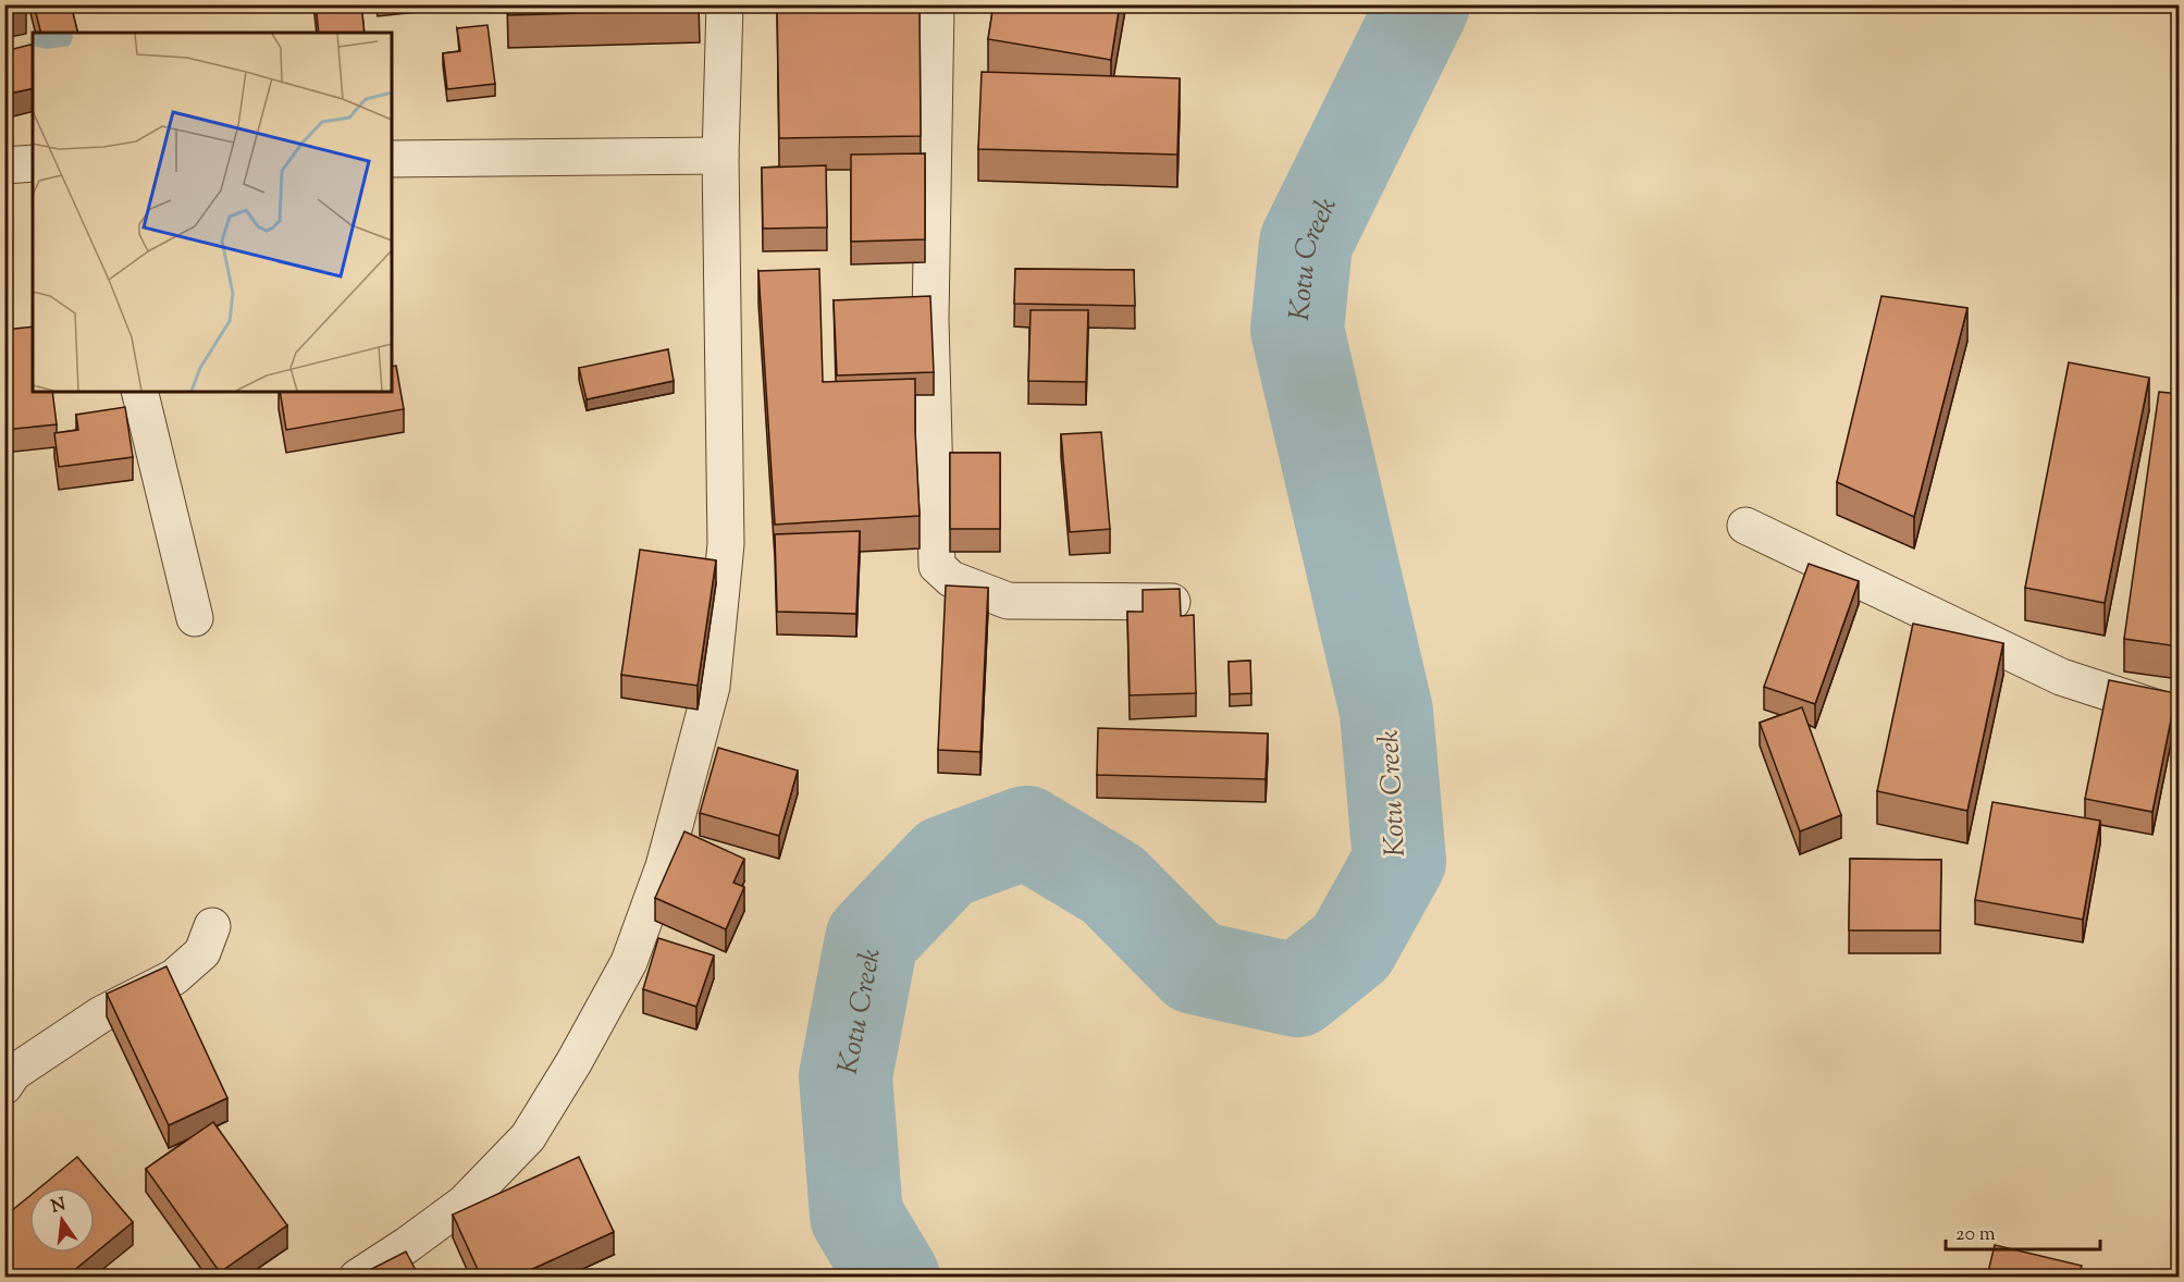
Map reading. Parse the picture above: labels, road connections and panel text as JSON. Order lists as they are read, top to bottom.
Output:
{
  "water": ["Kotu Creek"],
  "scale_bar": "20 m",
  "north": "top"
}
